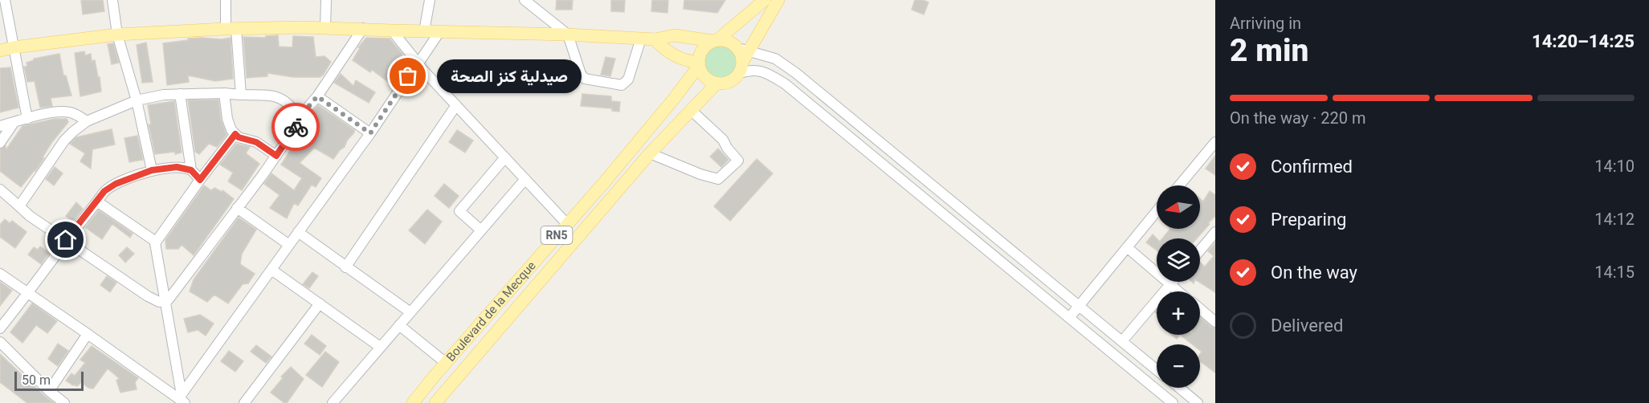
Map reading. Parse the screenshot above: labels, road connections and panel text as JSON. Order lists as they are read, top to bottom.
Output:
{
  "streets": {
    "main road": ["RN5", "Boulevard de la Mecque"]
  },
  "places": ["صيدلية كنز الصحة"],
  "scale_bar": "50 m",
  "north": "left",
  "page": {
    "heading": ["2 min", "Arriving in", "14:20–14:25"],
    "bubble": "صيدلية كنز الصحة",
    "bar": "On the way · 220 m",
    "list": [
      ["Confirmed", "14:10"],
      ["Preparing", "14:12"],
      ["On the way", "14:15"],
      "Delivered"
    ],
    "map_buttons": ["+", "−"],
    "scale": "50 m"
  }
}
